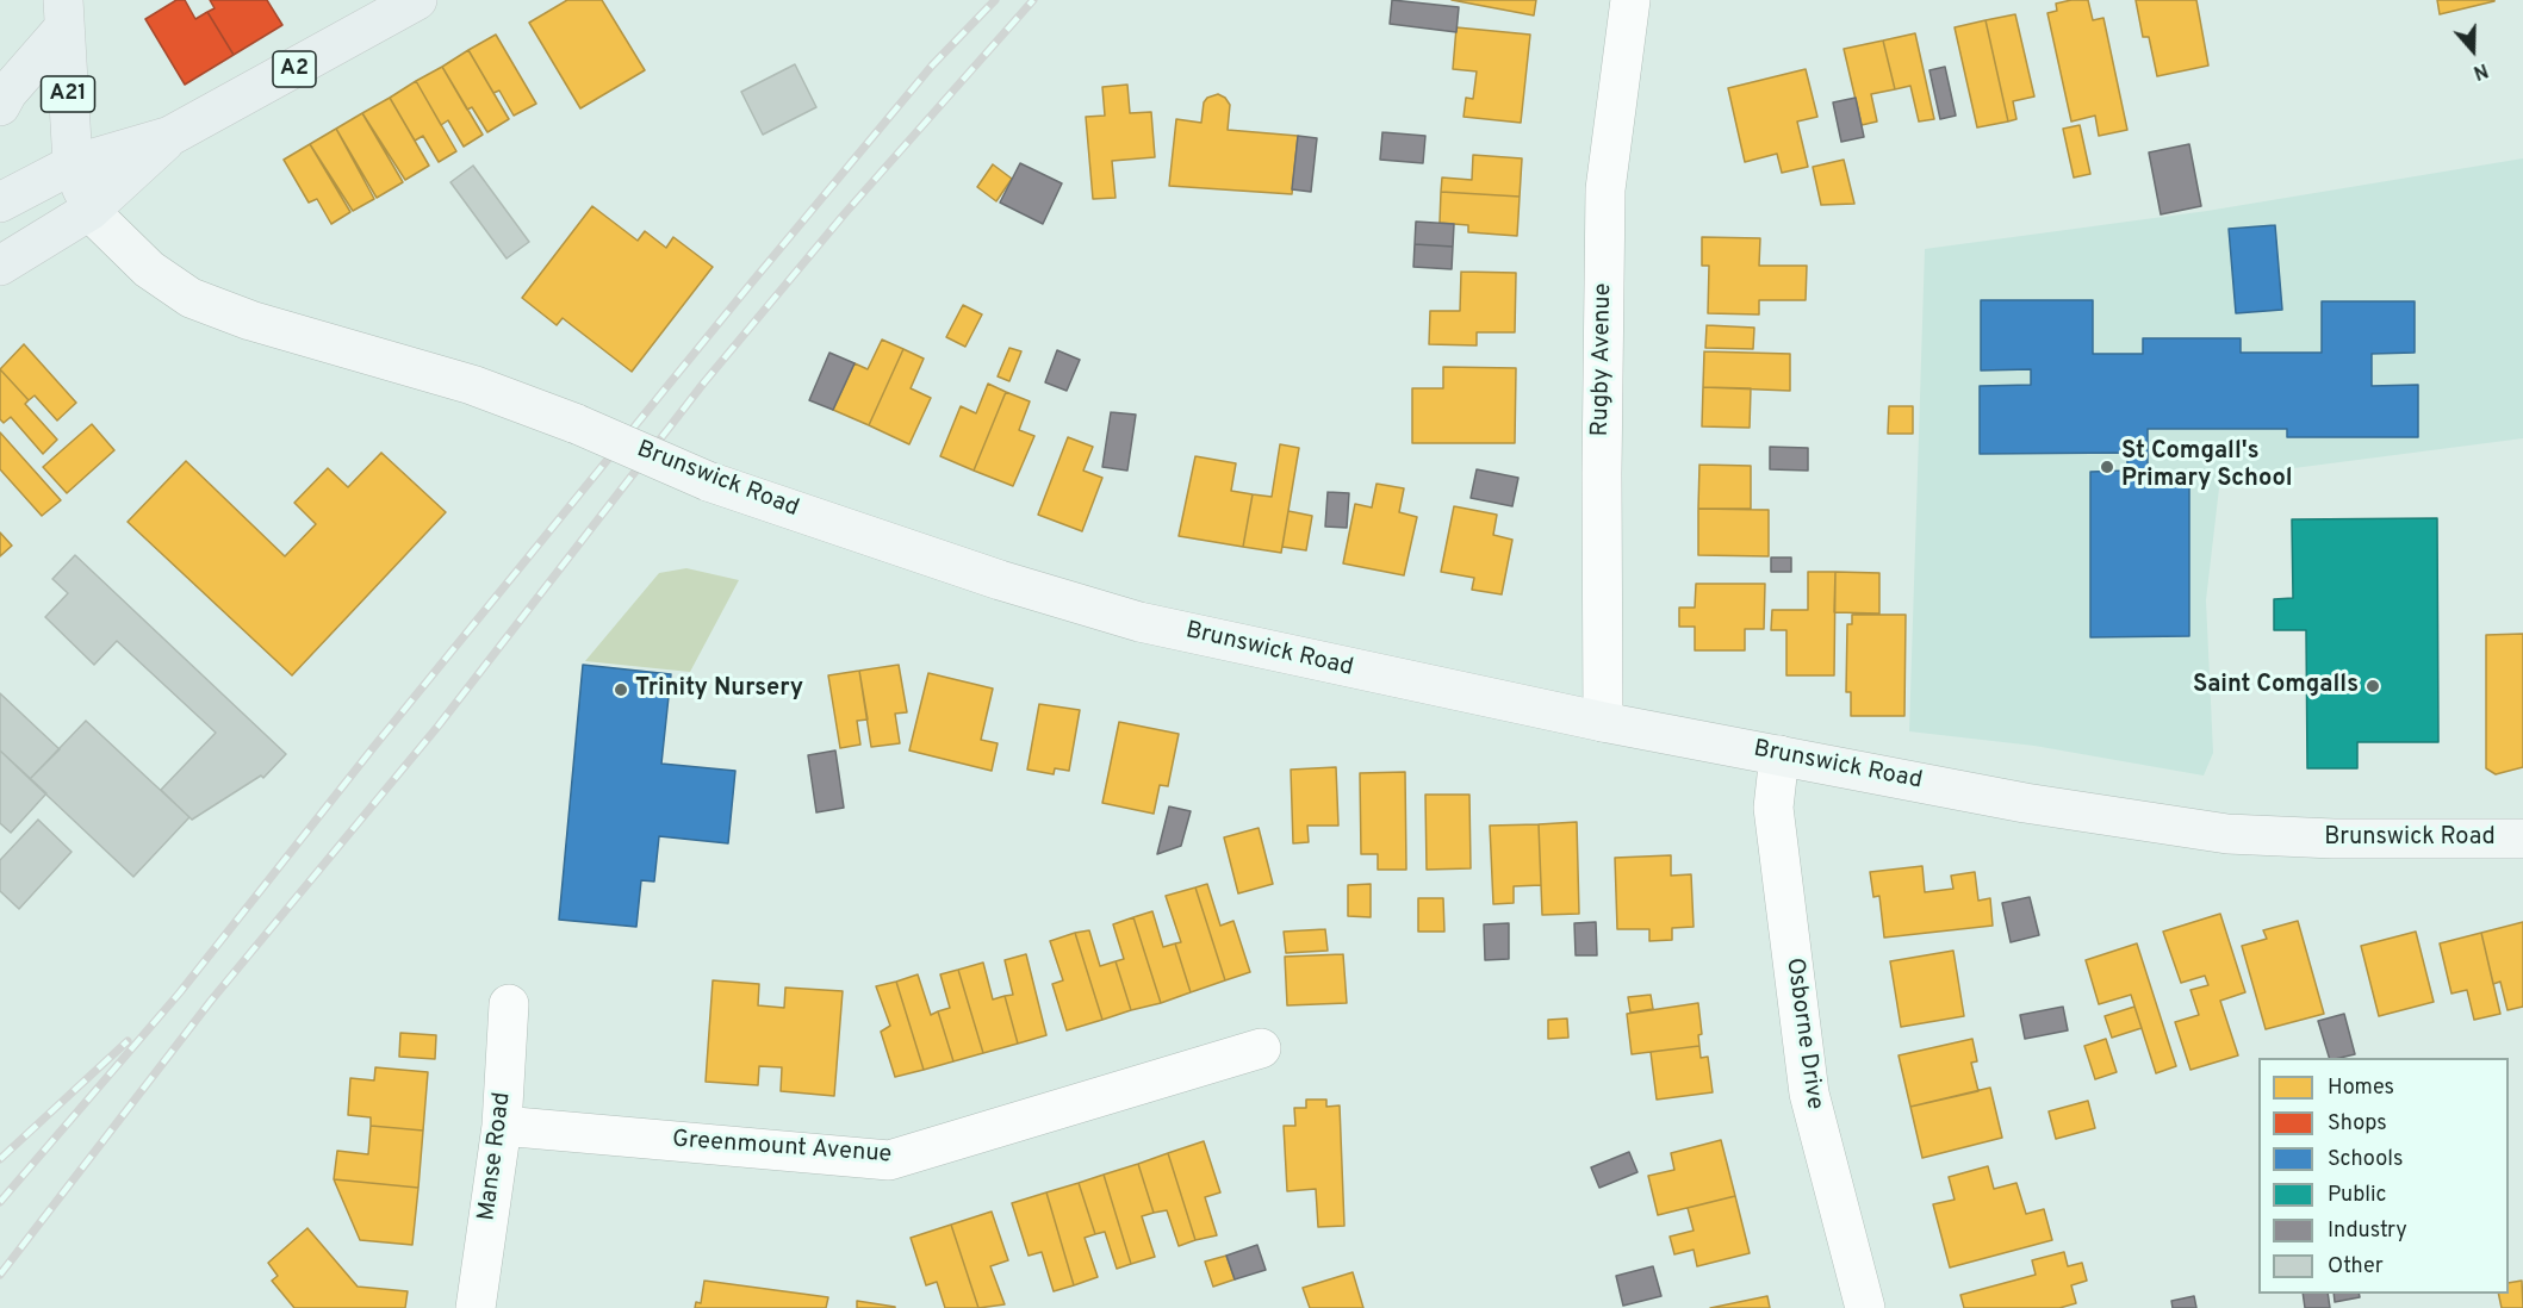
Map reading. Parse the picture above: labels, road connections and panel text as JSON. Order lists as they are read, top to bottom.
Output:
{
  "streets": {
    "main road": ["A2", "A21", "Brunswick Road"],
    "street": [
      "Rugby Avenue",
      "Osborne Drive",
      "Greenmount Avenue",
      "Manse Road"
    ]
  },
  "crossings": [
    ["A2", "A21"],
    ["A2", "Brunswick Road"],
    ["A21", "Brunswick Road"],
    ["Rugby Avenue", "Brunswick Road"],
    ["Brunswick Road", "Osborne Drive"],
    ["Greenmount Avenue", "Manse Road"]
  ],
  "places": ["St Comgall's Primary School", "Saint Comgalls", "Trinity Nursery"],
  "legend": [
    "Homes",
    "Shops",
    "Schools",
    "Public",
    "Industry",
    "Other"
  ],
  "north": "bottom"
}
